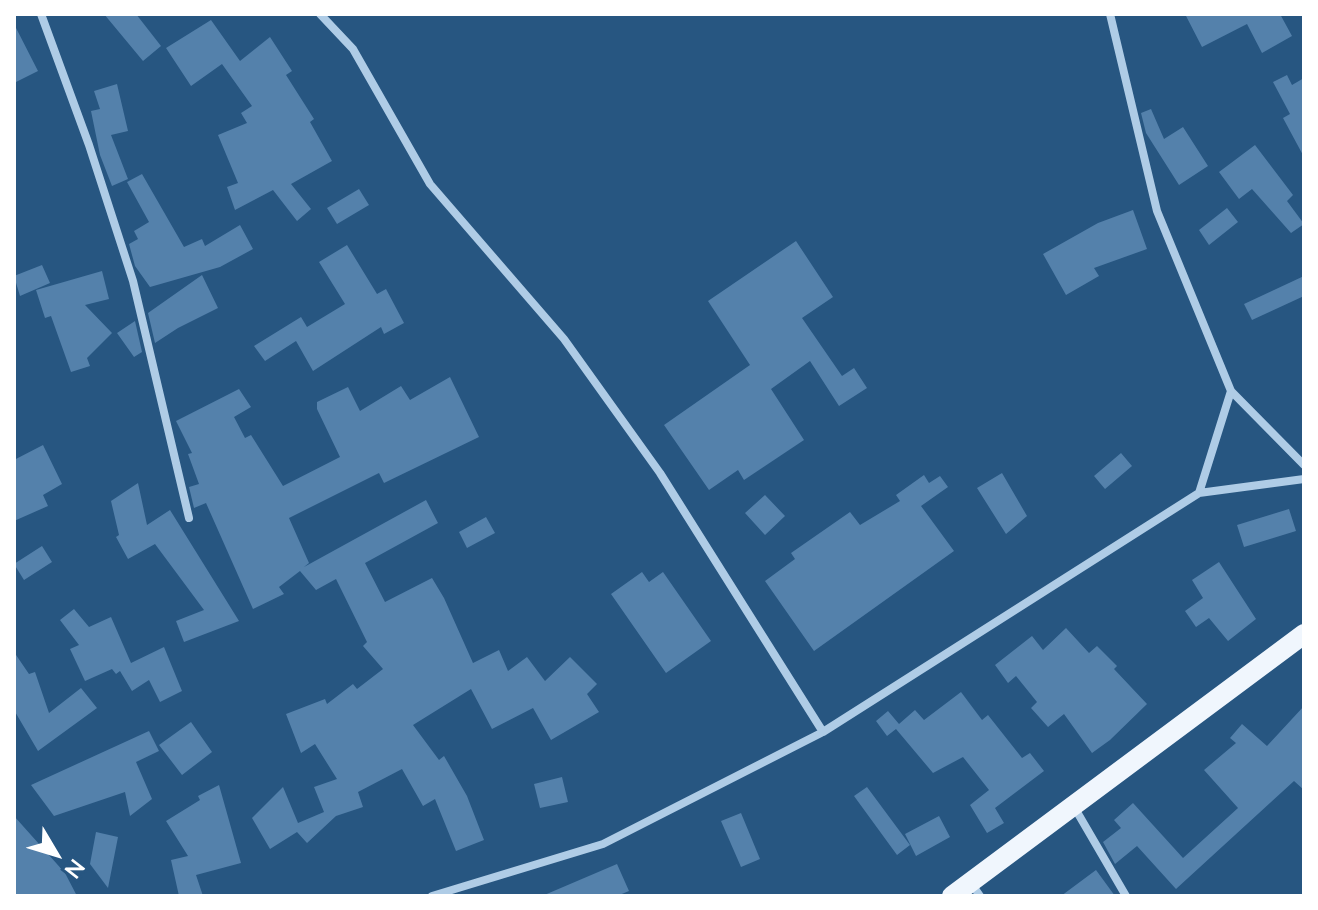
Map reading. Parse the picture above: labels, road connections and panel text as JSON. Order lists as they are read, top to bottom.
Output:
{
  "north": "bottom right"
}
